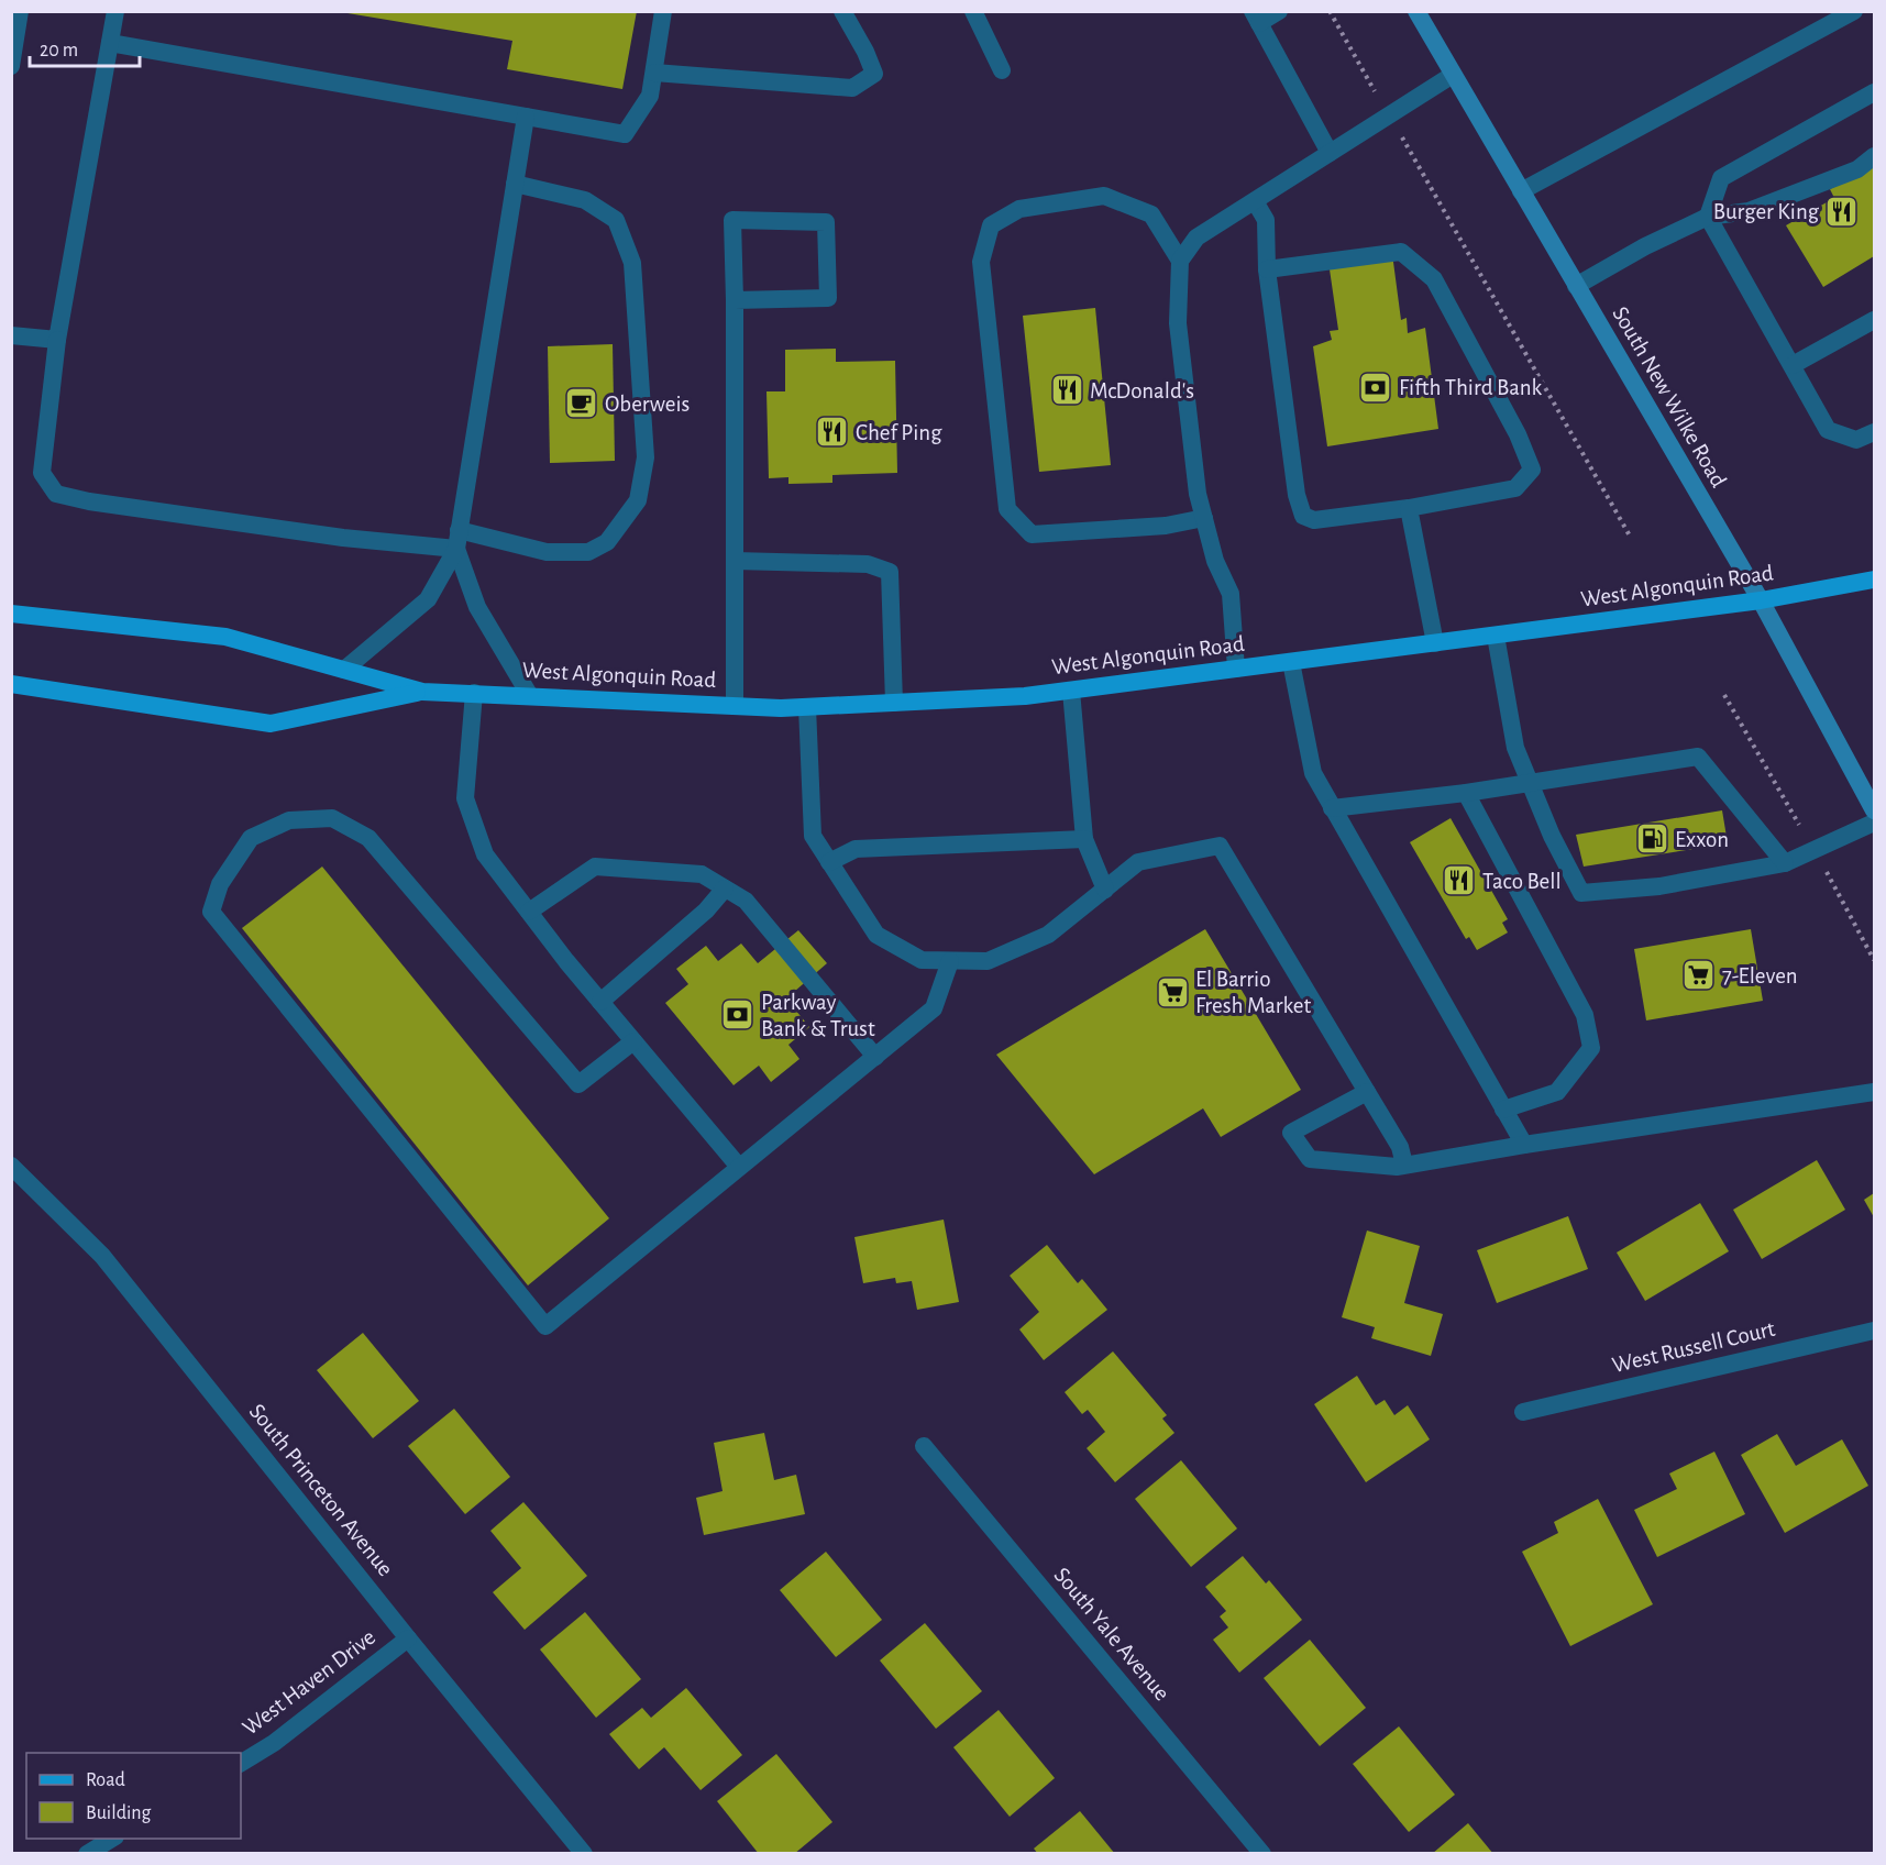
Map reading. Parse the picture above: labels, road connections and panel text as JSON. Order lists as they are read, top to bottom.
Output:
{
  "streets": {
    "main road": ["South New Wilke Road", "West Algonquin Road"],
    "street": [
      "West Russell Court",
      "South Princeton Avenue",
      "South Yale Avenue",
      "West Haven Drive"
    ]
  },
  "crossings": [
    ["South New Wilke Road", "West Algonquin Road"],
    ["South Princeton Avenue", "West Haven Drive"]
  ],
  "places": {
    "restaurant": [
      "Burger King",
      "McDonald's",
      "Chef Ping",
      "Taco Bell"
    ],
    "bank": ["Fifth Third Bank", "Parkway Bank & Trust"],
    "cafe": ["Oberweis"],
    "fuel station": ["Exxon"],
    "supermarket": ["7-Eleven", "El Barrio Fresh Market"]
  },
  "legend": ["Road", "Building"],
  "scale_bar": "20 m"
}
